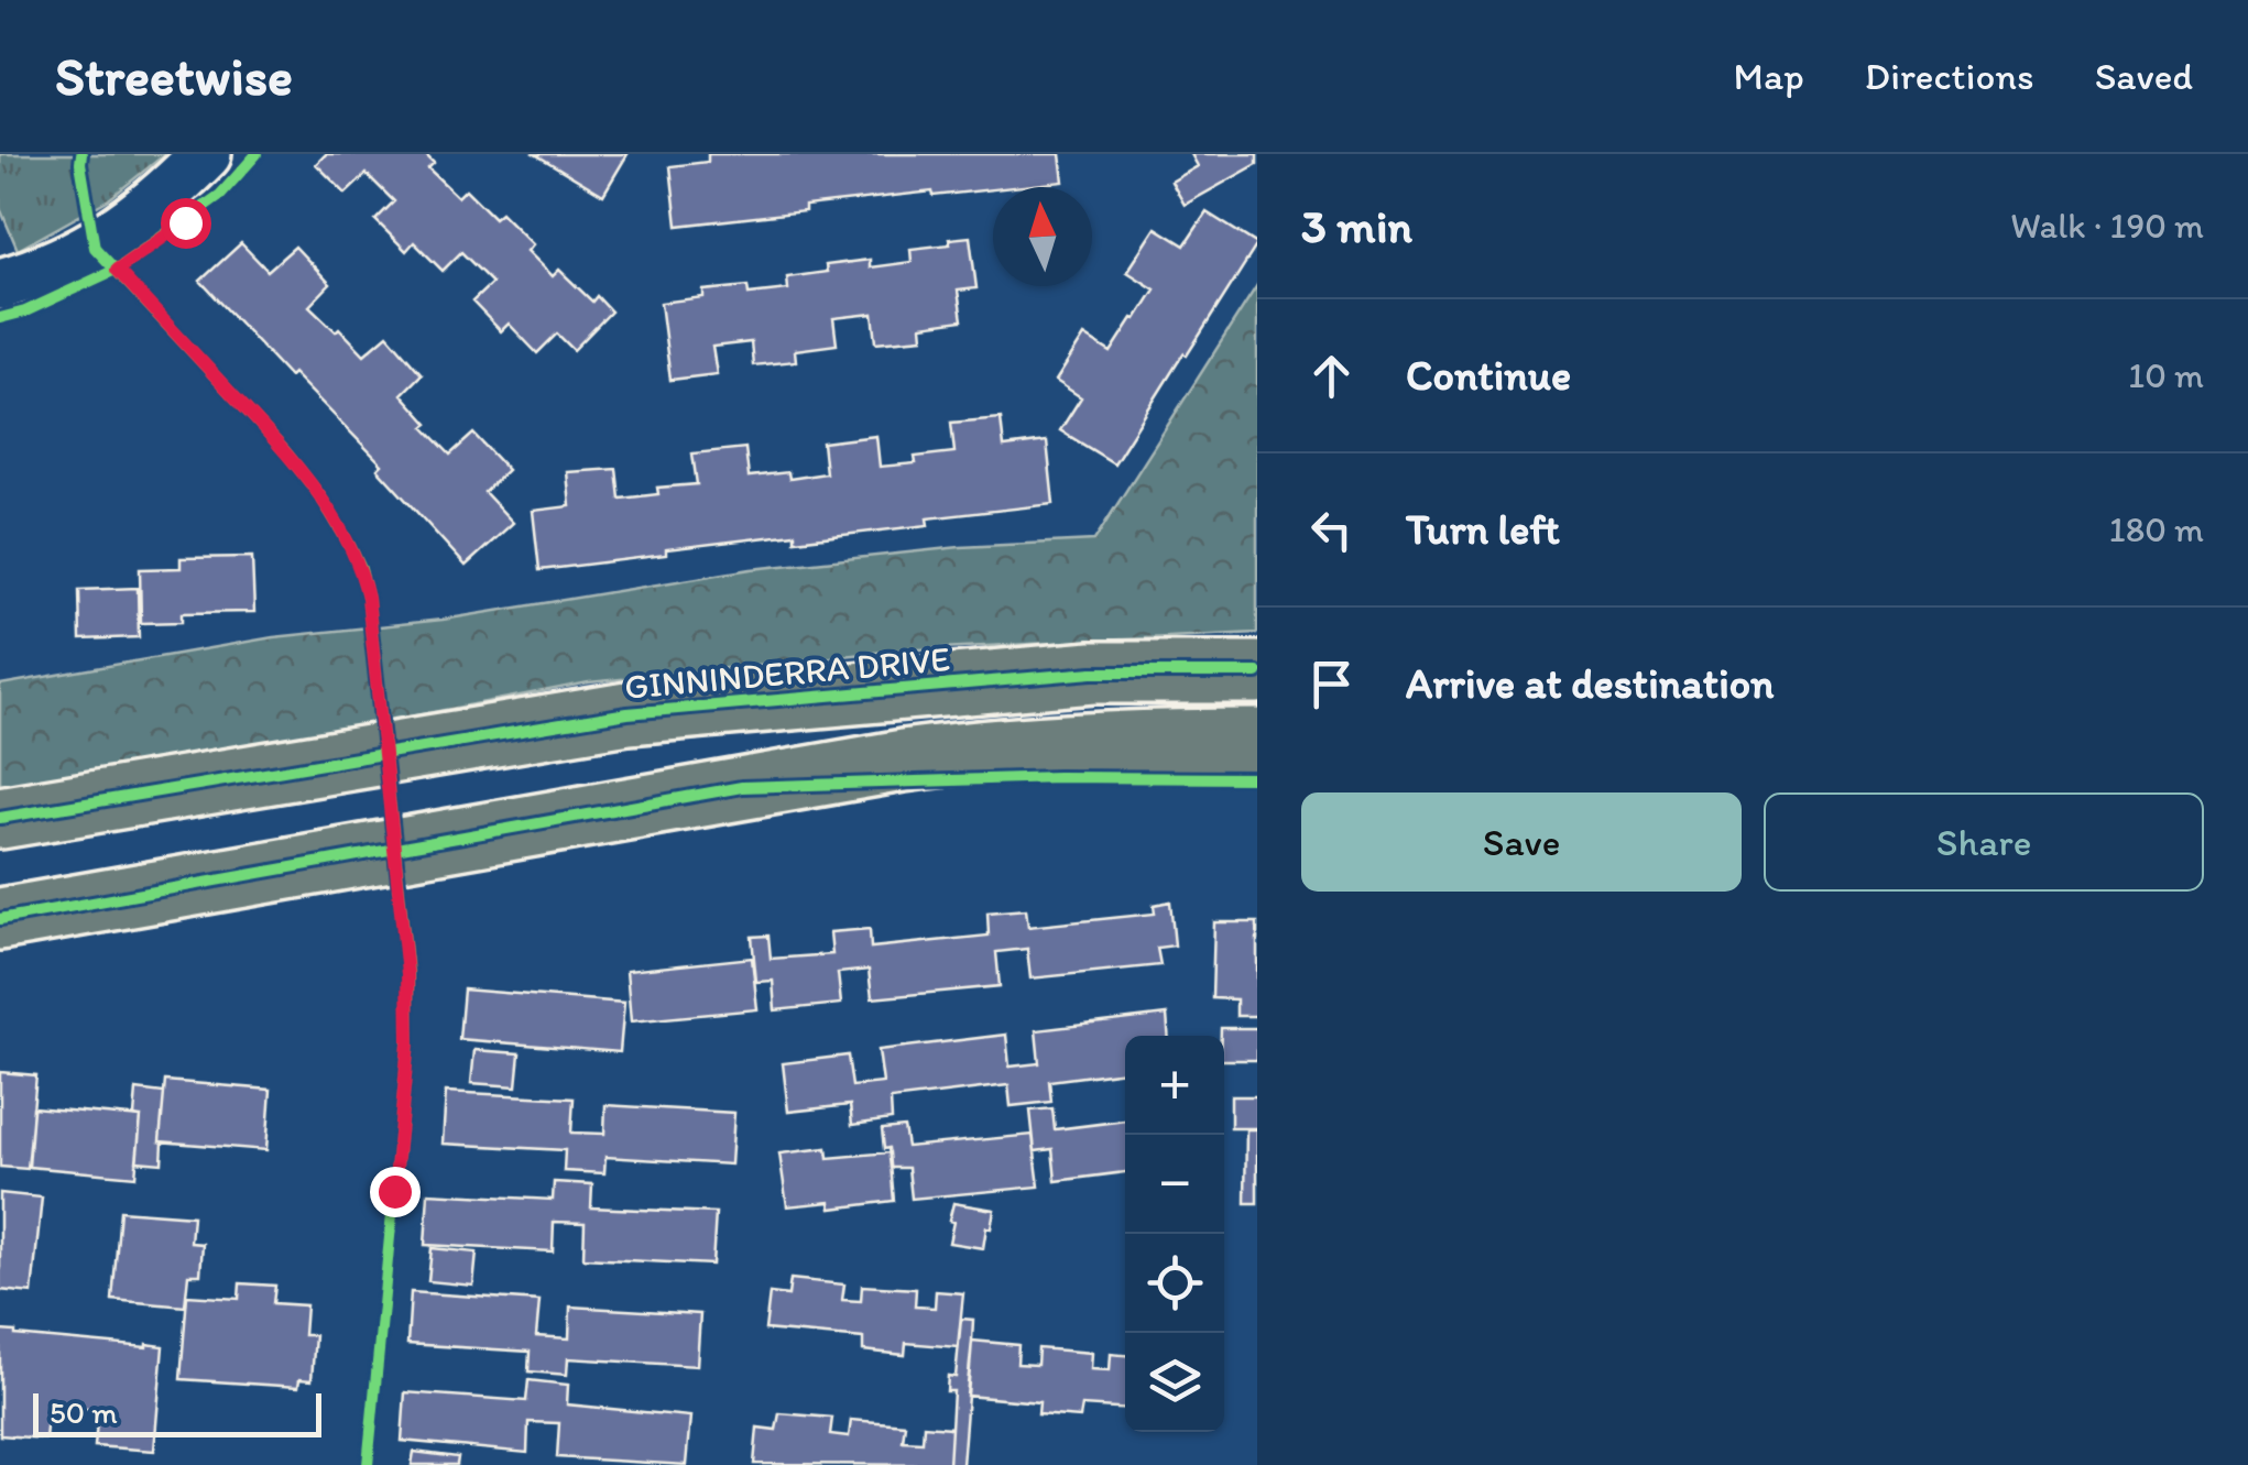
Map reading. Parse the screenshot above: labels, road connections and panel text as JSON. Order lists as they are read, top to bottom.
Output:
{
  "streets": {
    "main road": ["GINNINDERRA DRIVE"]
  },
  "scale_bar": "50 m",
  "north": "top",
  "page": {
    "header": "Streetwise",
    "nav": ["Map", "Directions", "Saved"],
    "heading": ["3 min", "Walk · 190 m"],
    "list": [
      ["Continue", "10 m"],
      ["Turn left", "180 m"],
      "Arrive at destination"
    ],
    "buttons": ["Save", "Share"],
    "map_buttons": ["+", "−"],
    "scale": "50 m"
  }
}
